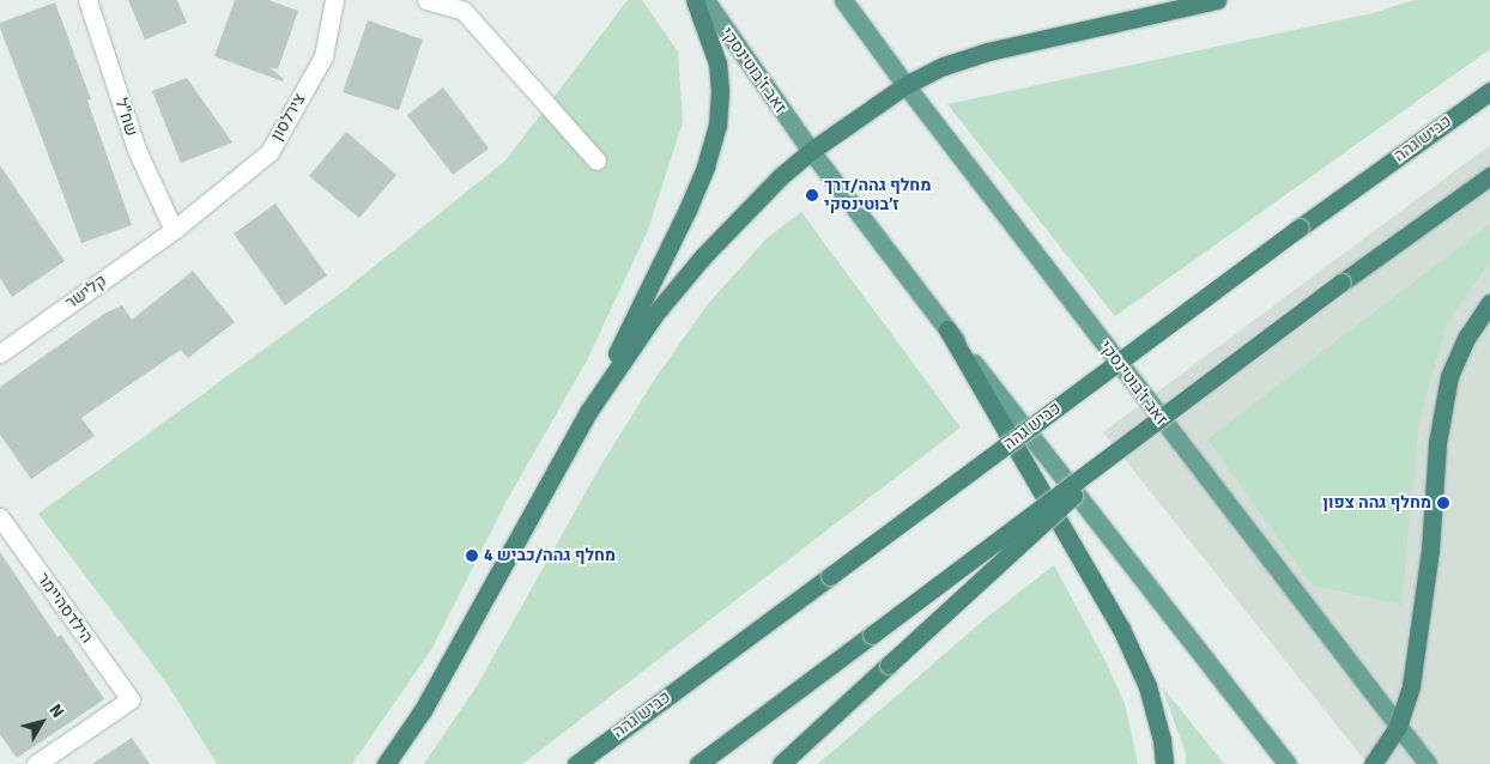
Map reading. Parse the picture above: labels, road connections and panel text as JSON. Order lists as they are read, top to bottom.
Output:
{
  "streets": {
    "highway": ["כביש גהה"],
    "main road": ["זאב ז'בוטינסקי"],
    "street": [
      "שח\"ל",
      "צירלסון",
      "קלישר",
      "הילדסהיימר"
    ]
  },
  "crossings": [
    ["שח\"ל", "צירלסון"],
    ["שח\"ל", "קלישר"],
    ["צירלסון", "קלישר"]
  ],
  "places": ["מחלף גהה/דרך ז׳בוטינסקי", "מחלף גהה צפון", "מחלף גהה/כביש 4"],
  "north": "top right"
}
